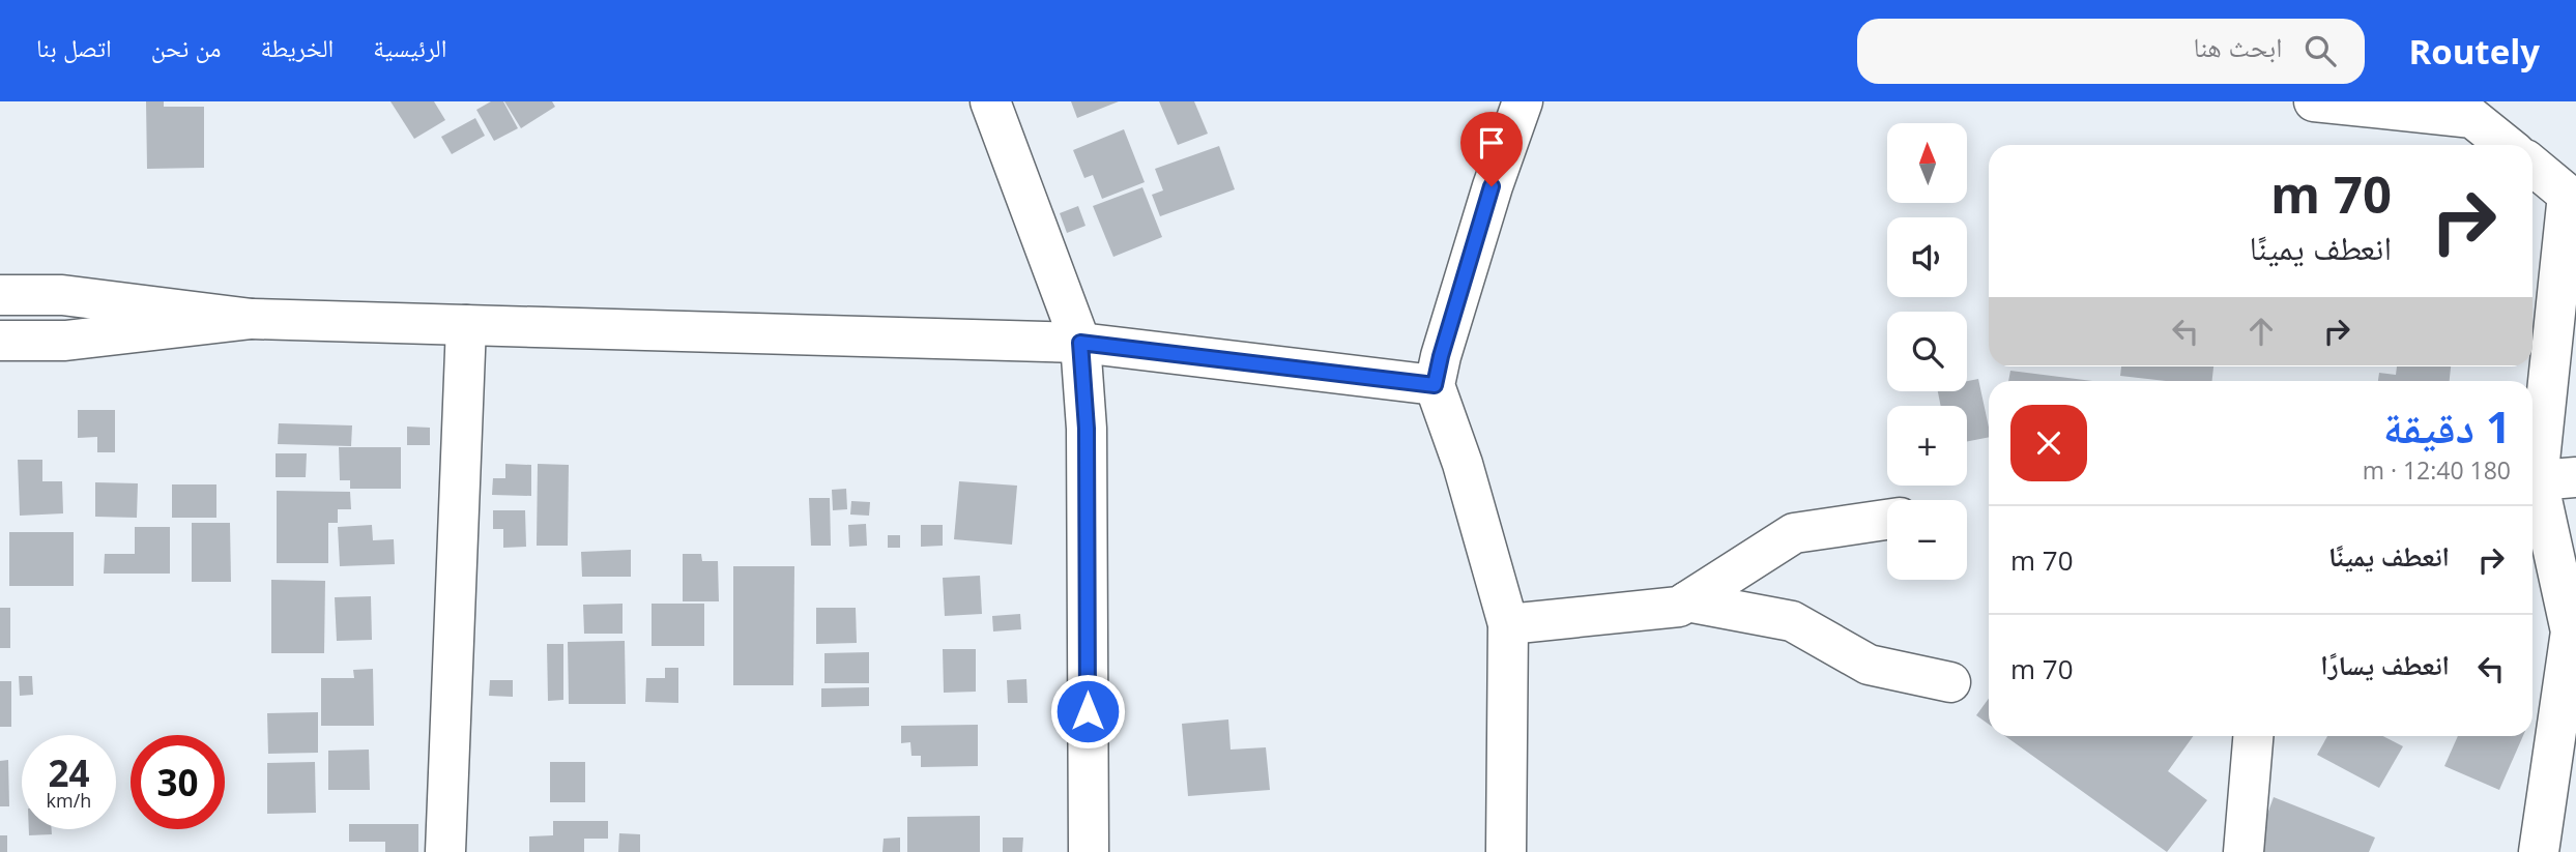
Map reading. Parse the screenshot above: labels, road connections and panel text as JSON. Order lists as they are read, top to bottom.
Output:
{
  "north": "top",
  "page": {
    "header": "Routely",
    "search": "ابحث هنا",
    "nav": [
      "الرئيسية",
      "الخريطة",
      "من نحن",
      "اتصل بنا"
    ],
    "map_buttons": ["+", "−"],
    "turn": ["70 m", "انعطف يمينًا"],
    "heading": ["1 دقيقة", "180 m · 12:40"],
    "list": [
      {
        "name": "انعطف يمينًا",
        "value": "70 m"
      },
      {
        "name": "انعطف يسارًا",
        "value": "70 m"
      }
    ],
    "speed": "24 km/h",
    "limit": "30"
  }
}
